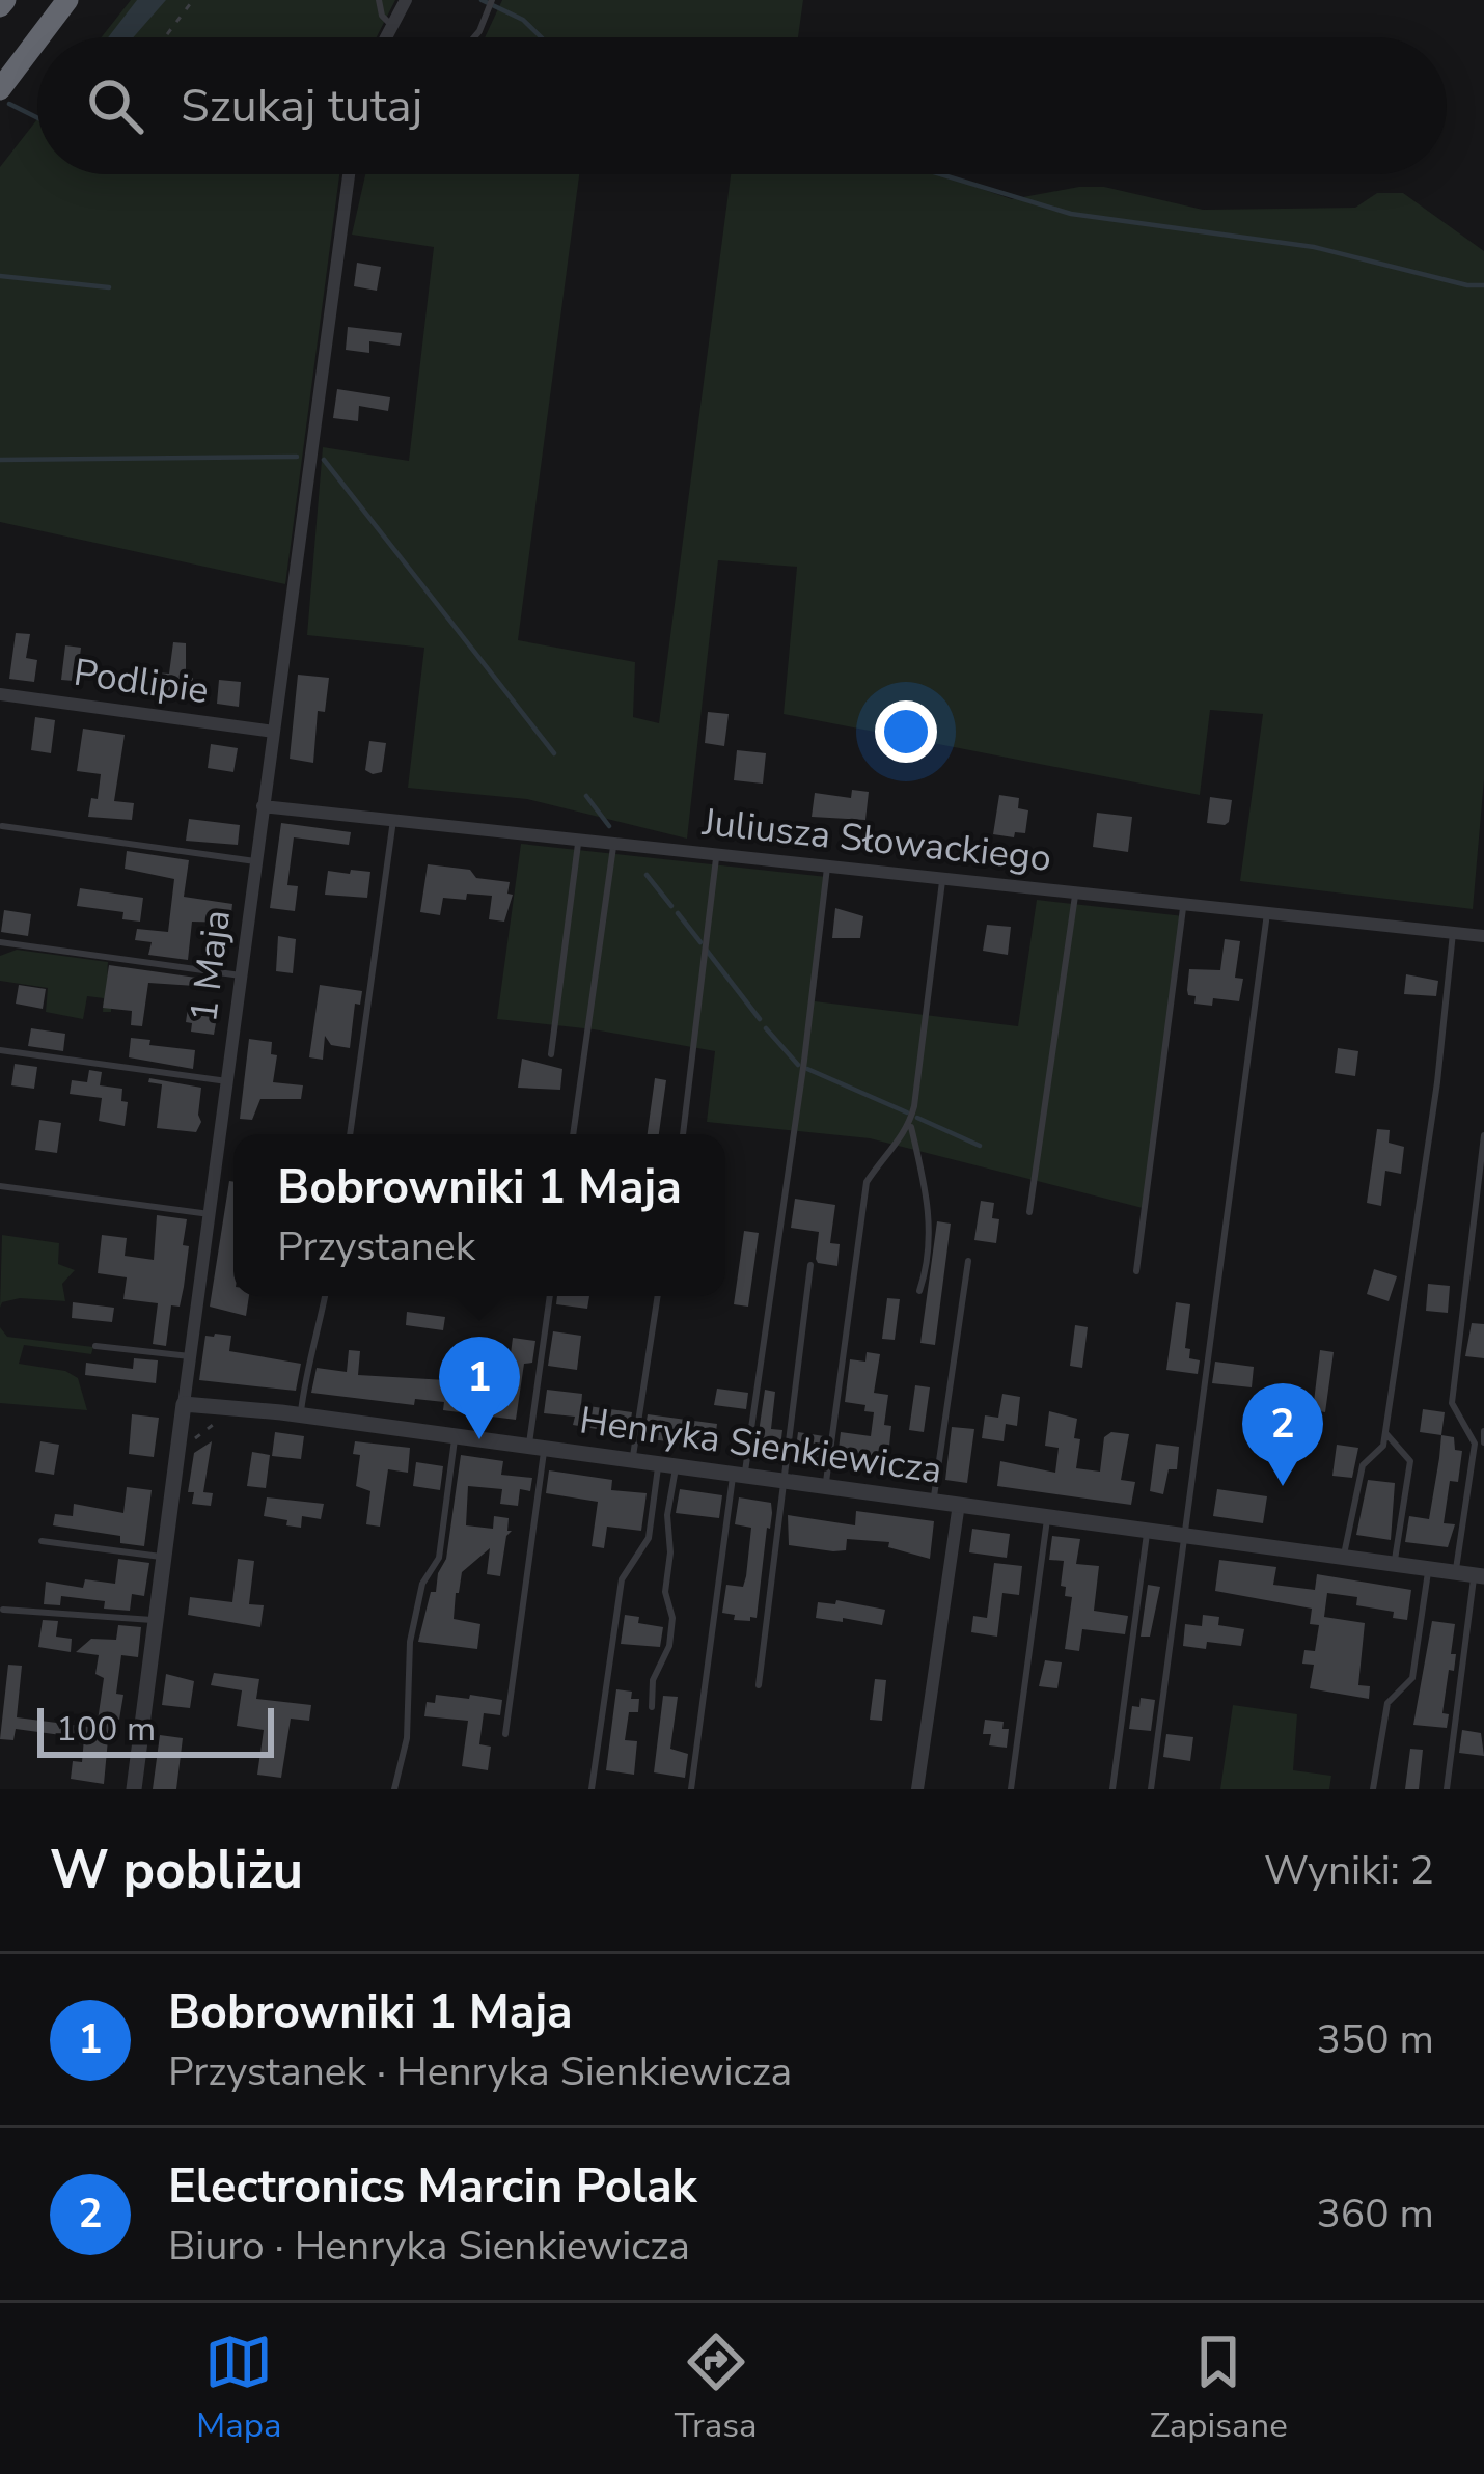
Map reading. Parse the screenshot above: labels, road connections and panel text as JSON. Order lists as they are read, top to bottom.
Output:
{
  "streets": {
    "street": [
      "Podlipie",
      "Juliusza Słowackiego",
      "1 Maja",
      "Henryka Sienkiewicza"
    ]
  },
  "crossings": [
    ["Podlipie", "1 Maja"],
    ["Juliusza Słowackiego", "1 Maja"],
    ["1 Maja", "Henryka Sienkiewicza"]
  ],
  "scale_bar": "100 m",
  "page": {
    "search": "Szukaj tutaj",
    "popup": ["Bobrowniki 1 Maja", "Przystanek"],
    "pins": ["1", "2"],
    "scale": "100 m",
    "heading": ["W pobliżu", "Wyniki: 2"],
    "list": [
      {
        "mark": "1",
        "name": "Bobrowniki 1 Maja",
        "note": "Przystanek · Henryka Sienkiewicza",
        "value": "350 m"
      },
      {
        "mark": "2",
        "name": "Electronics Marcin Polak",
        "note": "Biuro · Henryka Sienkiewicza",
        "value": "360 m"
      }
    ],
    "nav": ["Mapa", "Trasa", "Zapisane"]
  }
}
